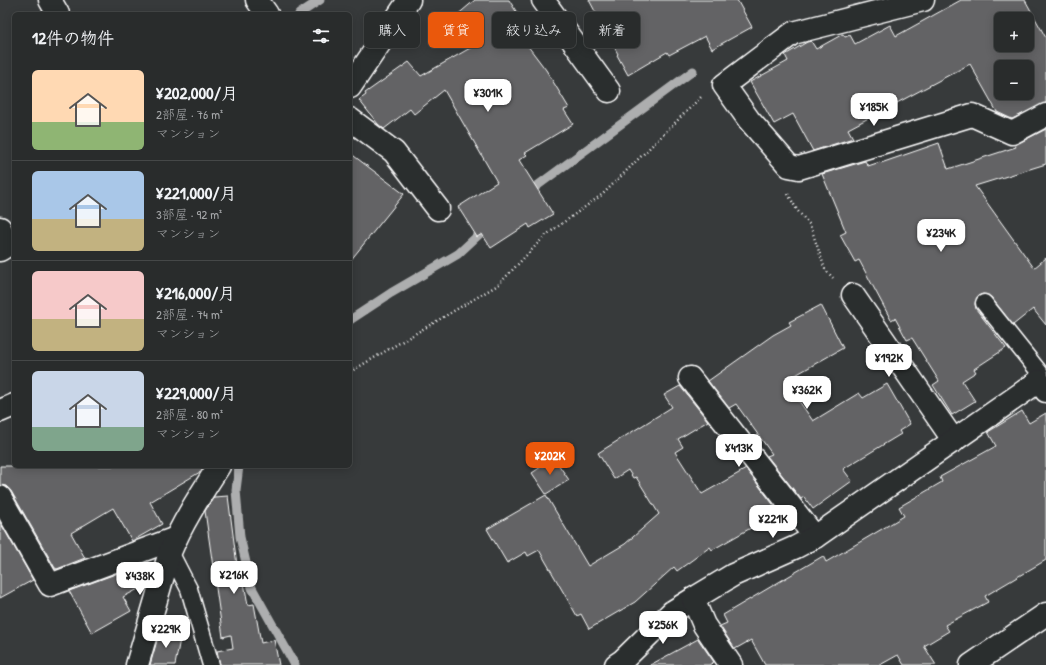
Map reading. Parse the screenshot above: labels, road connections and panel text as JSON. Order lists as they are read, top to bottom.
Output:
{
  "page": {
    "map_buttons": ["+", "−"],
    "chip": [
      "購入",
      "賃貸",
      "絞り込み",
      "新着"
    ],
    "heading": "12件の物件",
    "list": [
      {
        "name": "¥202,000/月",
        "note": "2部屋 · 76 m² · マンション"
      },
      {
        "name": "¥221,000/月",
        "note": "3部屋 · 92 m² · マンション"
      },
      {
        "name": "¥216,000/月",
        "note": "2部屋 · 74 m² · マンション"
      },
      {
        "name": "¥229,000/月",
        "note": "2部屋 · 80 m² · マンション"
      }
    ],
    "price": [
      "¥301K",
      "¥185K",
      "¥234K",
      "¥192K",
      "¥362K",
      "¥413K",
      "¥202K",
      "¥221K",
      "¥216K",
      "¥438K",
      "¥256K",
      "¥229K"
    ]
  }
}
